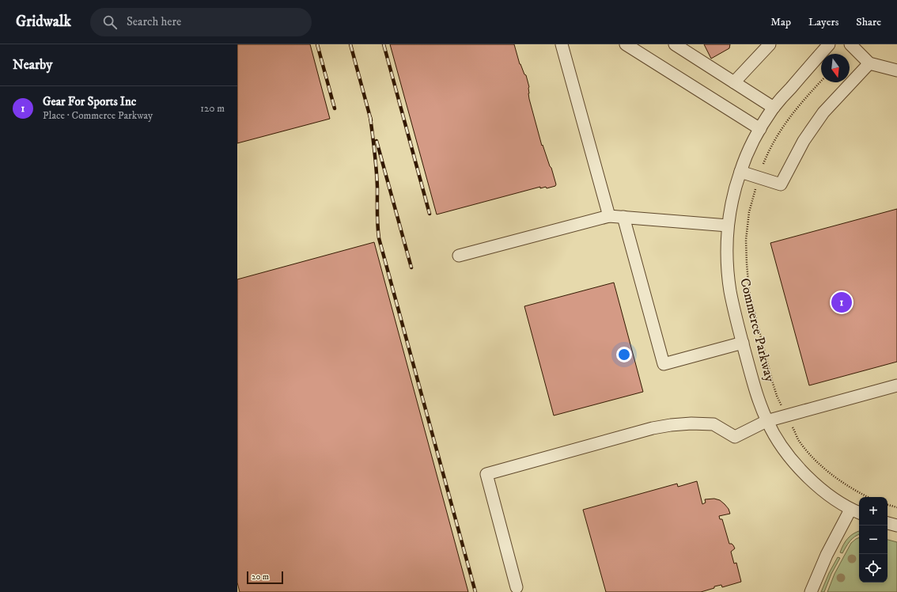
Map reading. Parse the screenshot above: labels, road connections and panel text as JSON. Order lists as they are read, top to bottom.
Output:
{
  "streets": {
    "street": ["Commerce Parkway"]
  },
  "scale_bar": "20 m",
  "north": "bottom",
  "page": {
    "header": "Gridwalk",
    "search": "Search here",
    "nav": ["Map", "Layers", "Share"],
    "heading": "Nearby",
    "list": [
      {
        "mark": "1",
        "name": "Gear For Sports Inc",
        "note": "Place · Commerce Parkway",
        "value": "120 m"
      }
    ],
    "pins": "1",
    "map_buttons": ["+", "−"],
    "scale": "20 m"
  }
}
